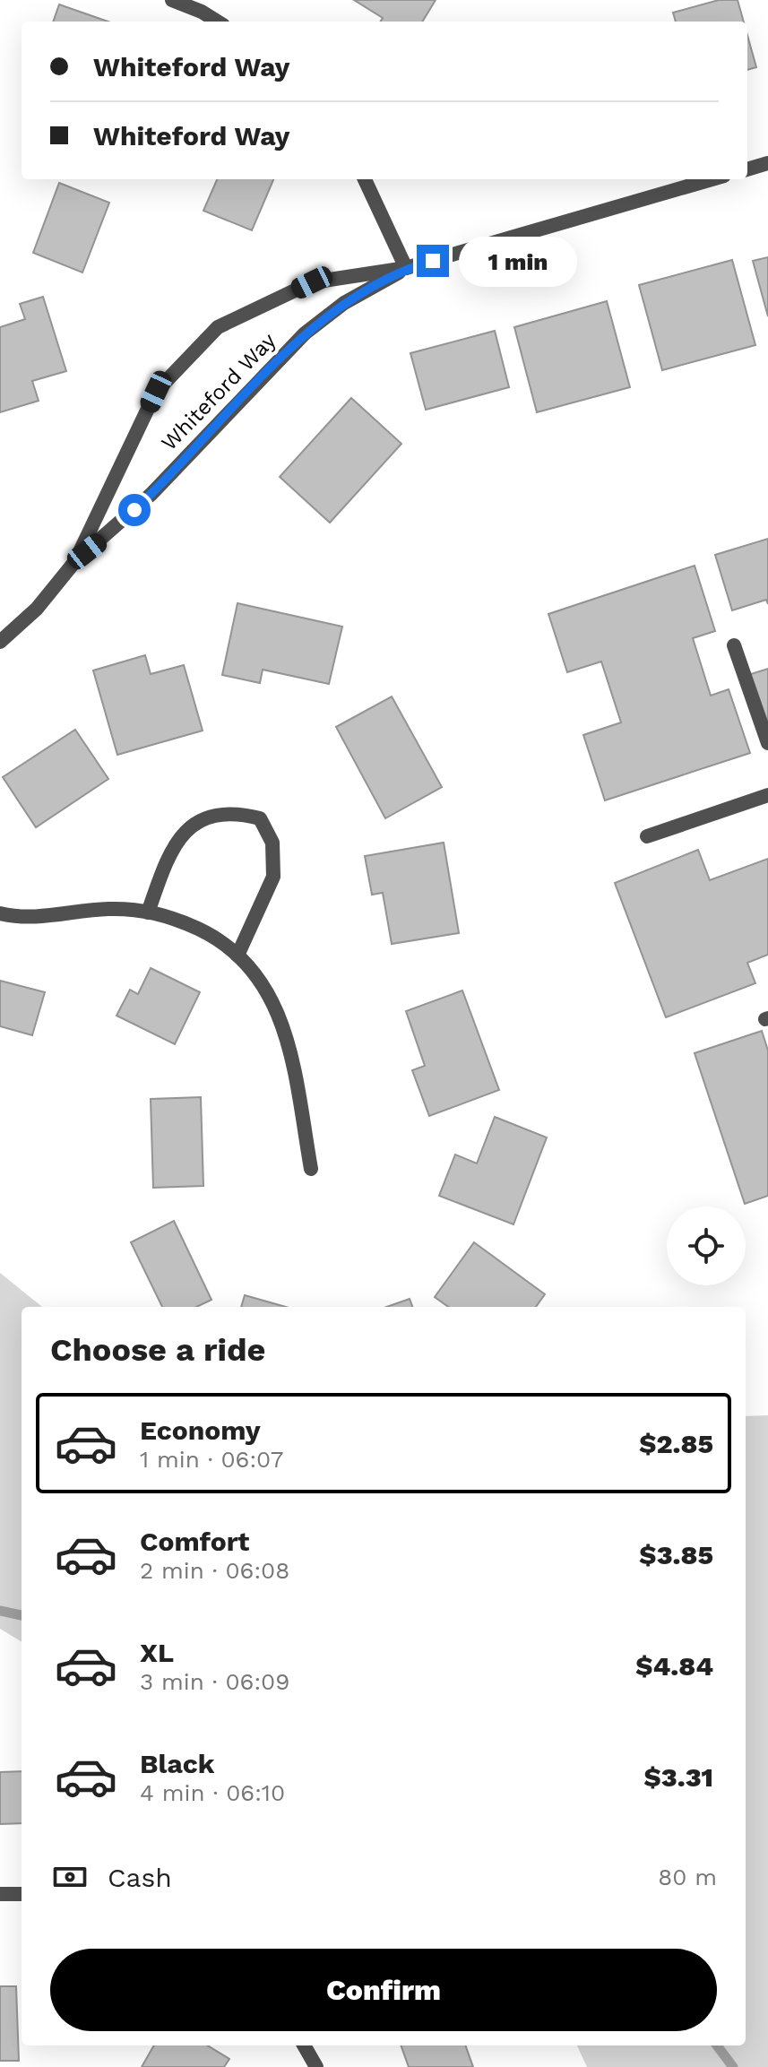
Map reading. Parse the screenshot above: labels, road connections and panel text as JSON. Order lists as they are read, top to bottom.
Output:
{
  "streets": {
    "street": ["Whiteford Way"]
  },
  "page": {
    "banner": ["Whiteford Way", "Whiteford Way"],
    "bubble": "1 min",
    "heading": "Choose a ride",
    "list": [
      {
        "name": "Economy",
        "note": "1 min · 06:07",
        "value": "$2.85"
      },
      {
        "name": "Comfort",
        "note": "2 min · 06:08",
        "value": "$3.85"
      },
      {
        "name": "XL",
        "note": "3 min · 06:09",
        "value": "$4.84"
      },
      {
        "name": "Black",
        "note": "4 min · 06:10",
        "value": "$3.31"
      }
    ],
    "pay": ["Cash", "80 m"],
    "buttons": "Confirm"
  }
}
